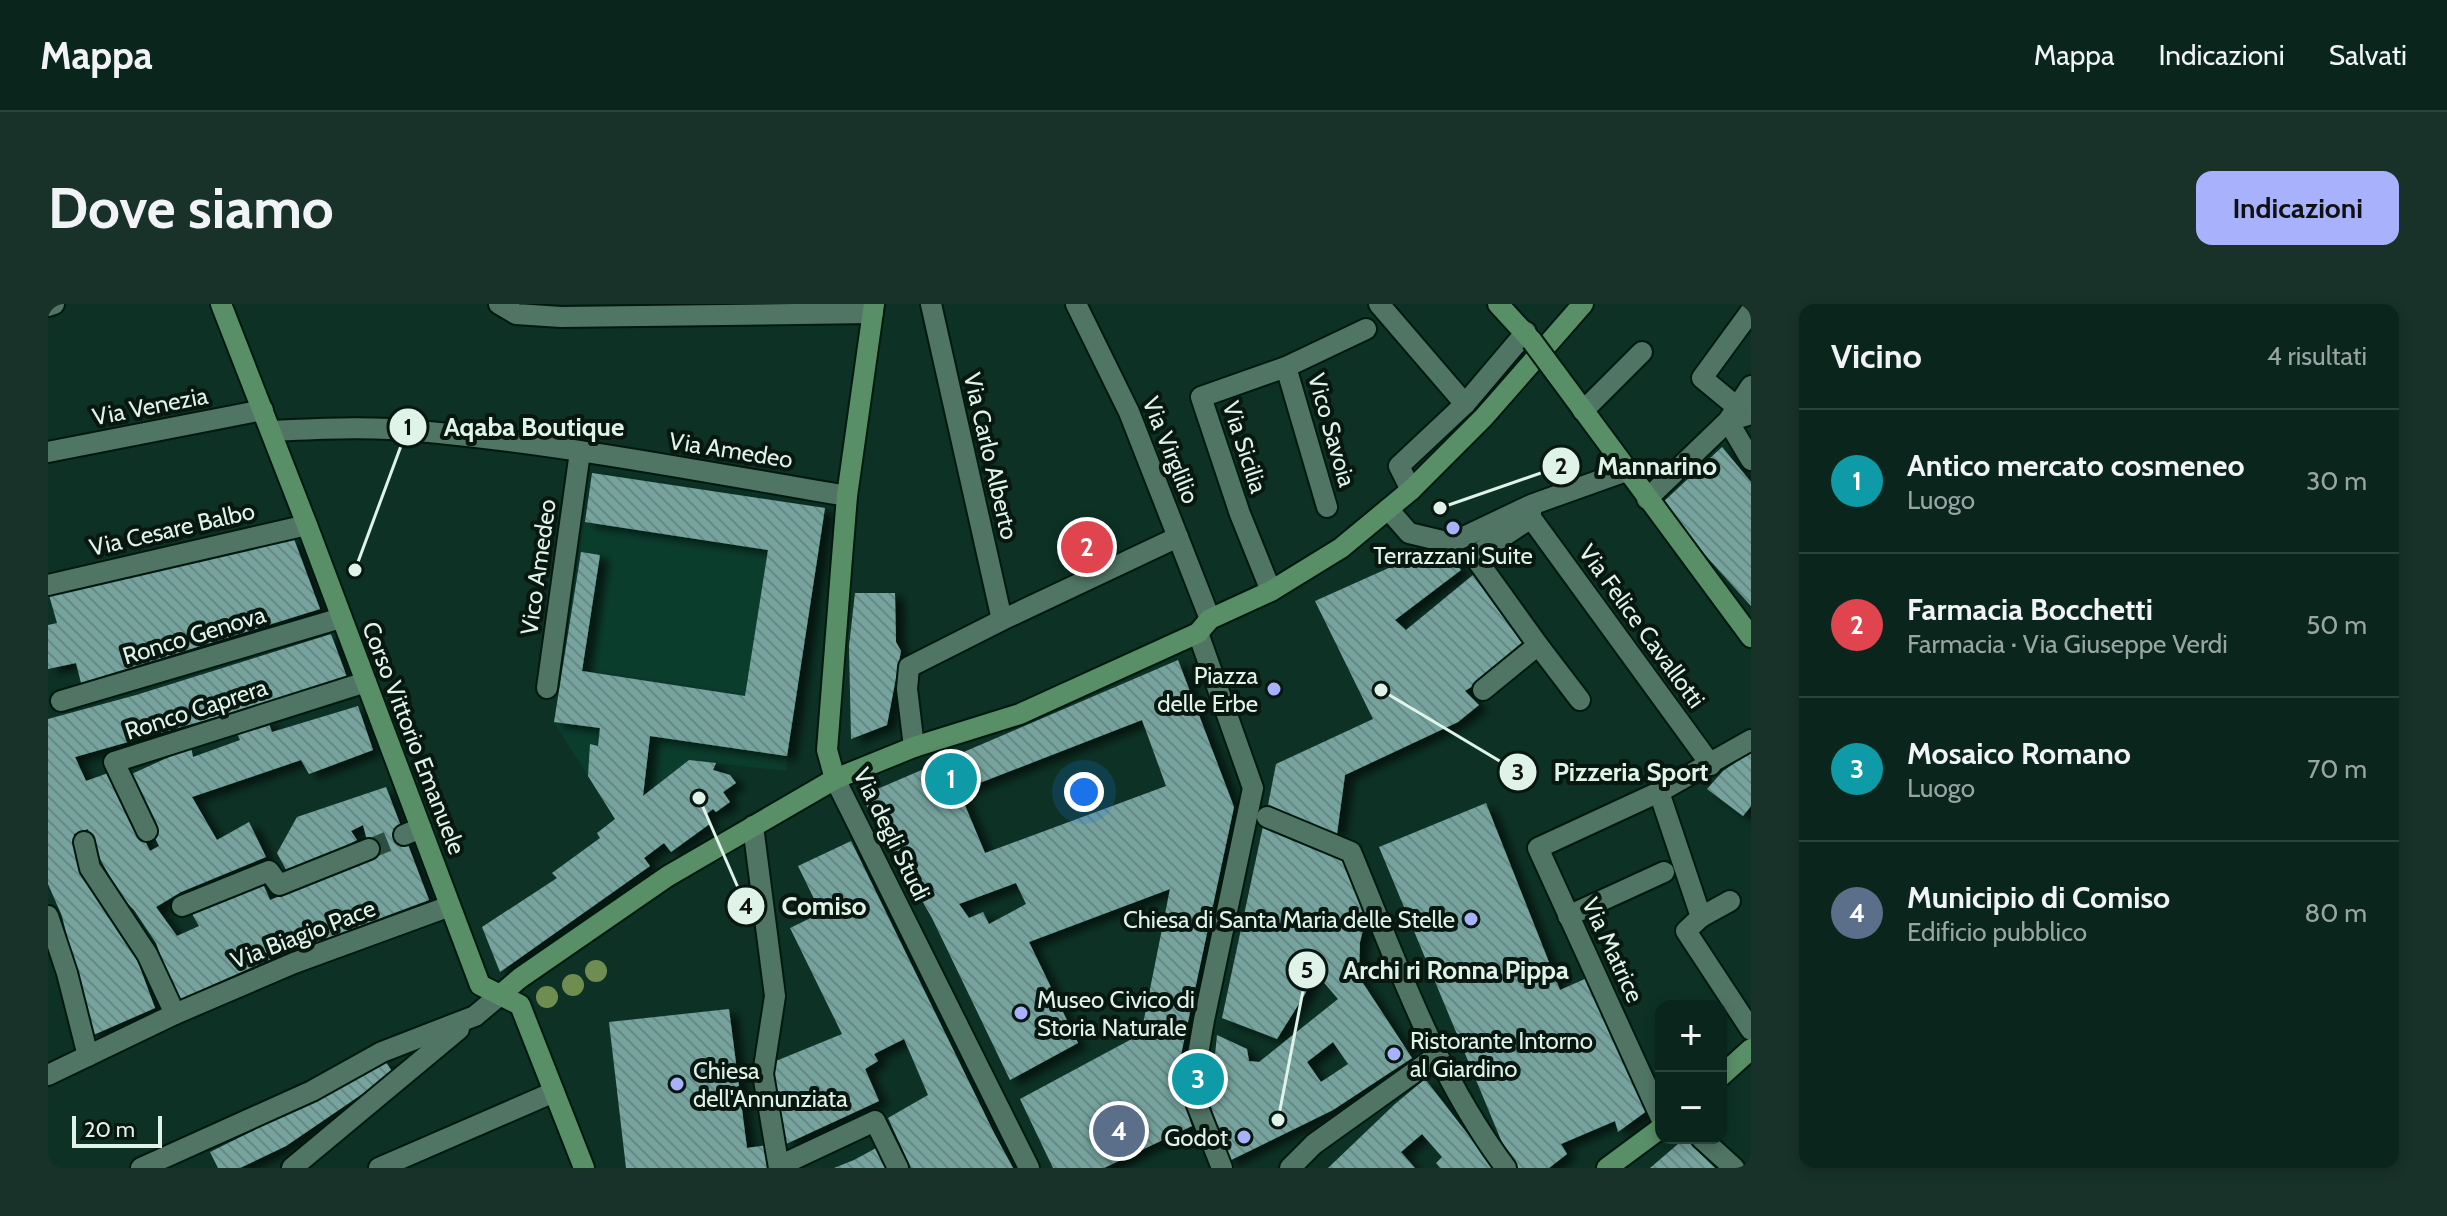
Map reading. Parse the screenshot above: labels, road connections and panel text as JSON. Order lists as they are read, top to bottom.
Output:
{
  "streets": {
    "street": [
      "Via Venezia",
      "Vico Savoia",
      "Via Sicilia",
      "Via Amedeo",
      "Via Virglilio",
      "Via Carlo Alberto",
      "Via Cesare Balbo",
      "Vico Amedeo",
      "Via Felice Cavallotti",
      "Ronco Genova",
      "Ronco Caprera",
      "Corso Vittorio Emanuele",
      "Via degli Studi",
      "Via Biagio Pace",
      "Via Matrice"
    ]
  },
  "crossings": [
    ["Via Venezia", "Corso Vittorio Emanuele"],
    ["Vico Savoia", "Via Sicilia"],
    ["Via Amedeo", "Vico Amedeo"],
    ["Via Amedeo", "Corso Vittorio Emanuele"],
    ["Via Amedeo", "Via degli Studi"],
    ["Via Cesare Balbo", "Corso Vittorio Emanuele"],
    ["Ronco Genova", "Corso Vittorio Emanuele"],
    ["Ronco Caprera", "Corso Vittorio Emanuele"],
    ["Corso Vittorio Emanuele", "Via Biagio Pace"]
  ],
  "places": [
    "Mannarino",
    "Terrazzani Suite",
    "Aqaba Boutique",
    "Piazza delle Erbe",
    "Pizzeria Sport",
    "Comiso",
    "Chiesa di Santa Maria delle Stelle",
    "Museo Civico di Storia Naturale",
    "Ristorante Intorno al Giardino",
    "Chiesa dell'Annunziata",
    "Archi ri Ronna Pippa",
    "Godot"
  ],
  "scale_bar": "20 m",
  "page": {
    "header": "Mappa",
    "nav": ["Mappa", "Indicazioni", "Salvati"],
    "buttons": "Indicazioni",
    "title": "Dove siamo",
    "heading": ["Vicino", "4 risultati"],
    "list": [
      {
        "mark": "1",
        "name": "Antico mercato cosmeneo",
        "note": "Luogo",
        "value": "30 m"
      },
      {
        "mark": "2",
        "name": "Farmacia Bocchetti",
        "note": "Farmacia · Via Giuseppe Verdi",
        "value": "50 m"
      },
      {
        "mark": "3",
        "name": "Mosaico Romano",
        "note": "Luogo",
        "value": "70 m"
      },
      {
        "mark": "4",
        "name": "Municipio di Comiso",
        "note": "Edificio pubblico",
        "value": "80 m"
      }
    ],
    "pins": [
      "2",
      "1",
      "3",
      "4"
    ],
    "map_buttons": ["+", "−"],
    "scale": "20 m"
  }
}
